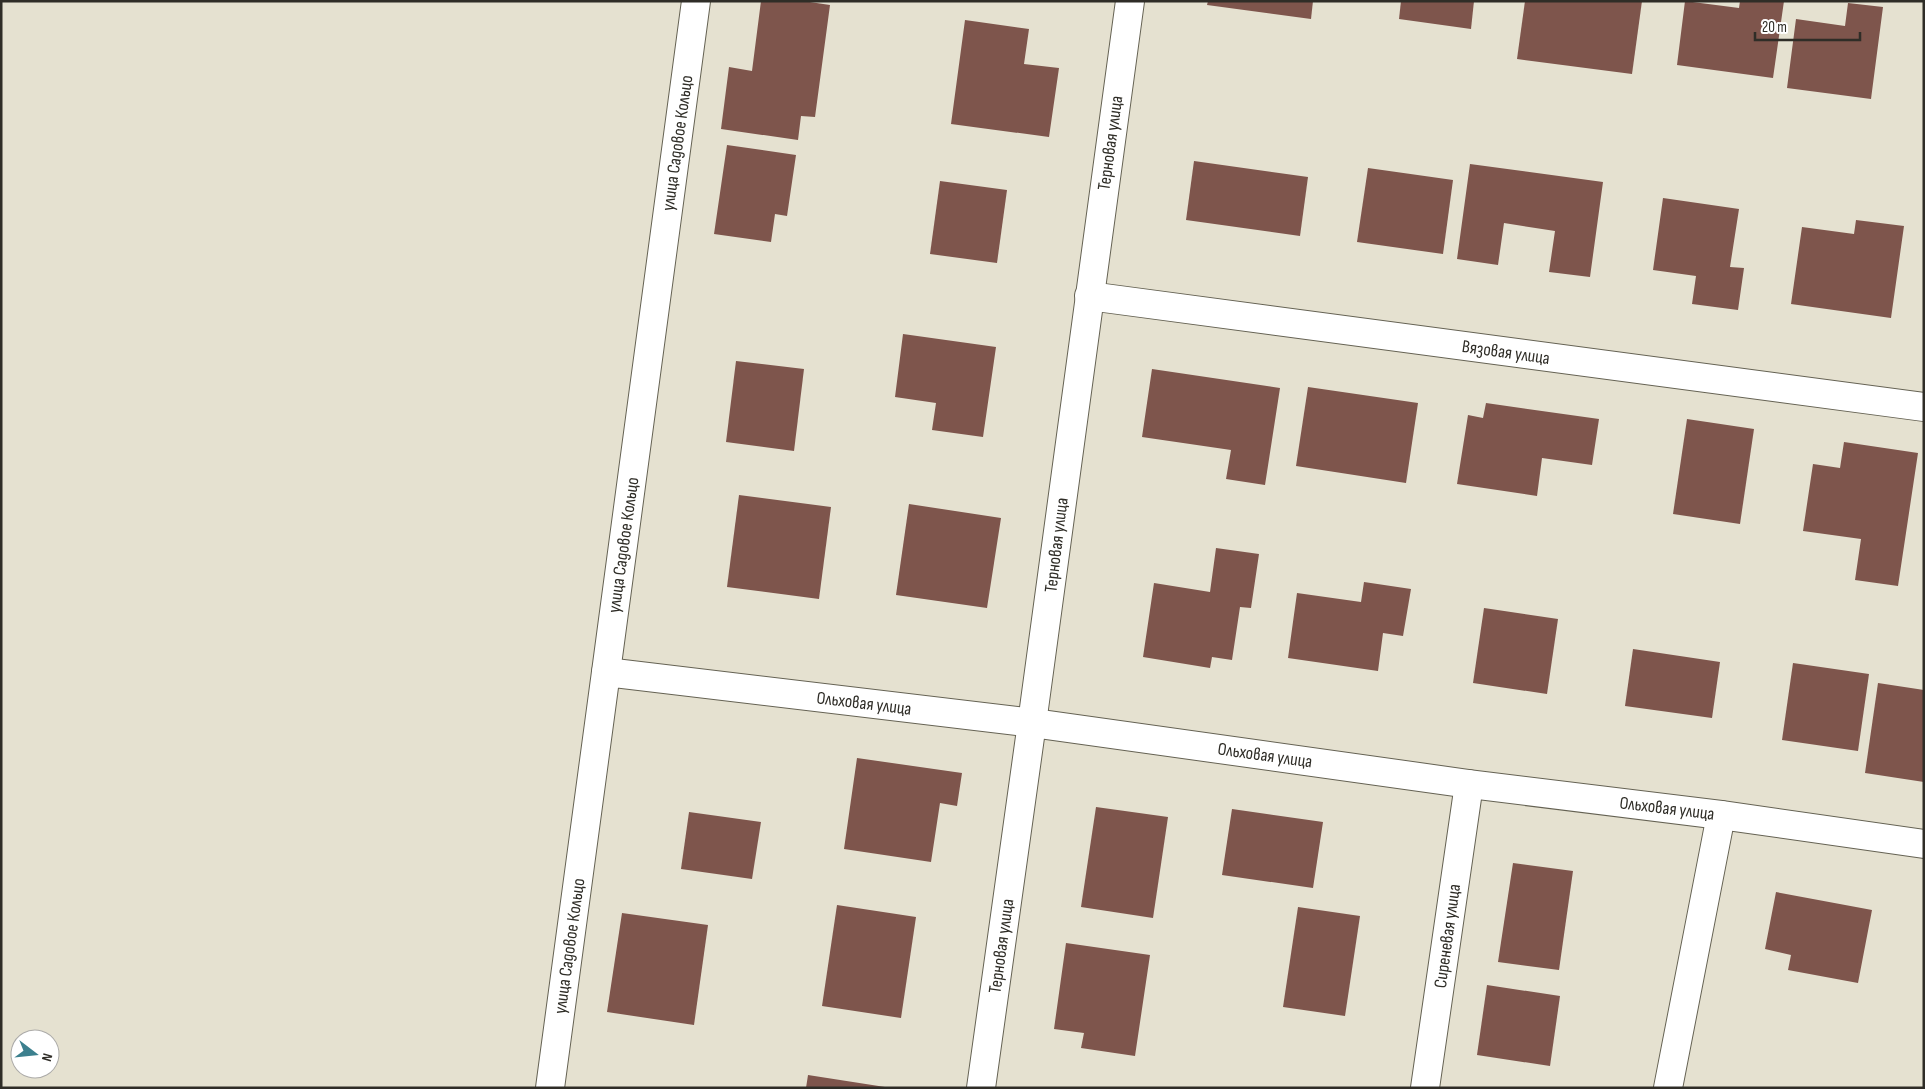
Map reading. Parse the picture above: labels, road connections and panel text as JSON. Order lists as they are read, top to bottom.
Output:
{
  "streets": {
    "street": [
      "улица Садовое Кольцо",
      "Терновая улица",
      "Вязовая улица",
      "Ольховая улица",
      "Сиреневая улица"
    ]
  },
  "crossings": [
    ["улица Садовое Кольцо", "Ольховая улица"],
    ["Терновая улица", "Вязовая улица"],
    ["Терновая улица", "Ольховая улица"],
    ["Ольховая улица", "Сиреневая улица"]
  ],
  "scale_bar": "20 m",
  "north": "right"
}
